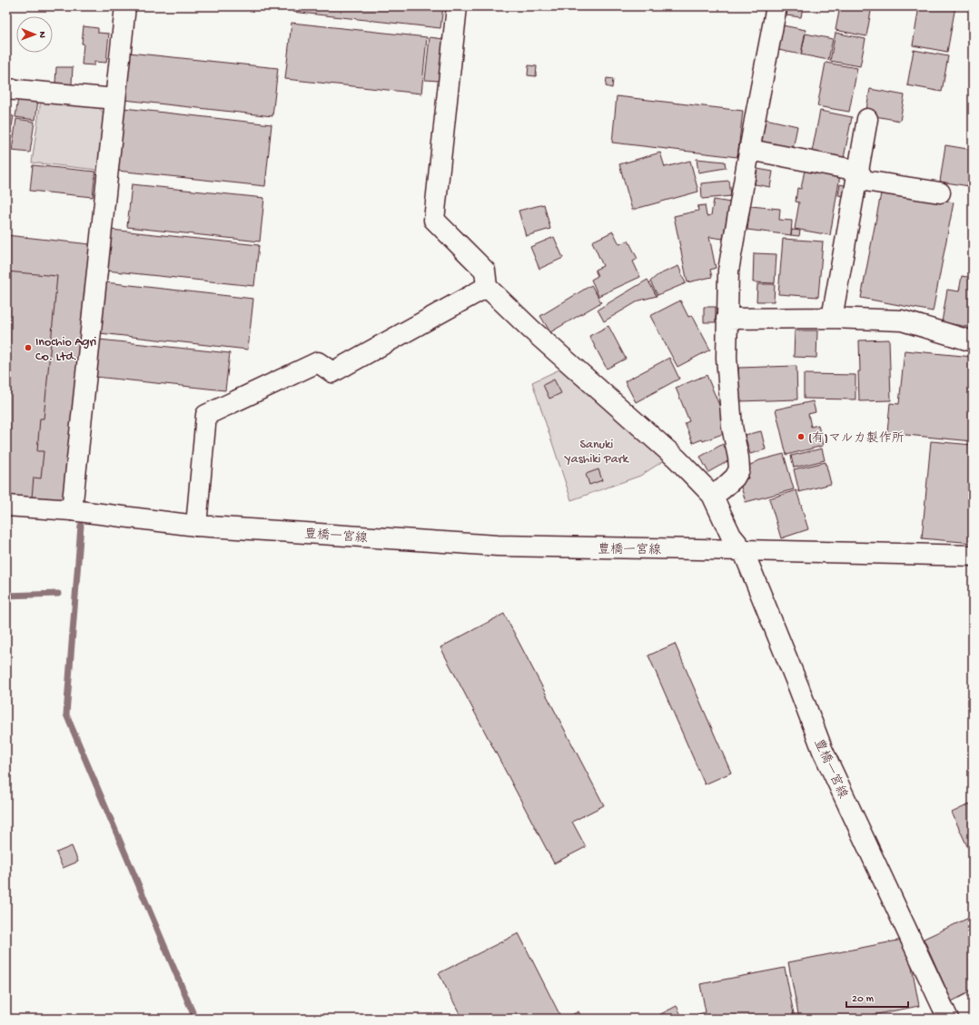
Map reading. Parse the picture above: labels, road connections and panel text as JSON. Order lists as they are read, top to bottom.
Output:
{
  "streets": {
    "street": ["豊橋一宮線"]
  },
  "parks": ["Sanuki Yashiki Park"],
  "places": ["Inochio Agri Co. Ltd.", "(有)マルカ製作所"],
  "scale_bar": "20 m",
  "north": "right"
}
